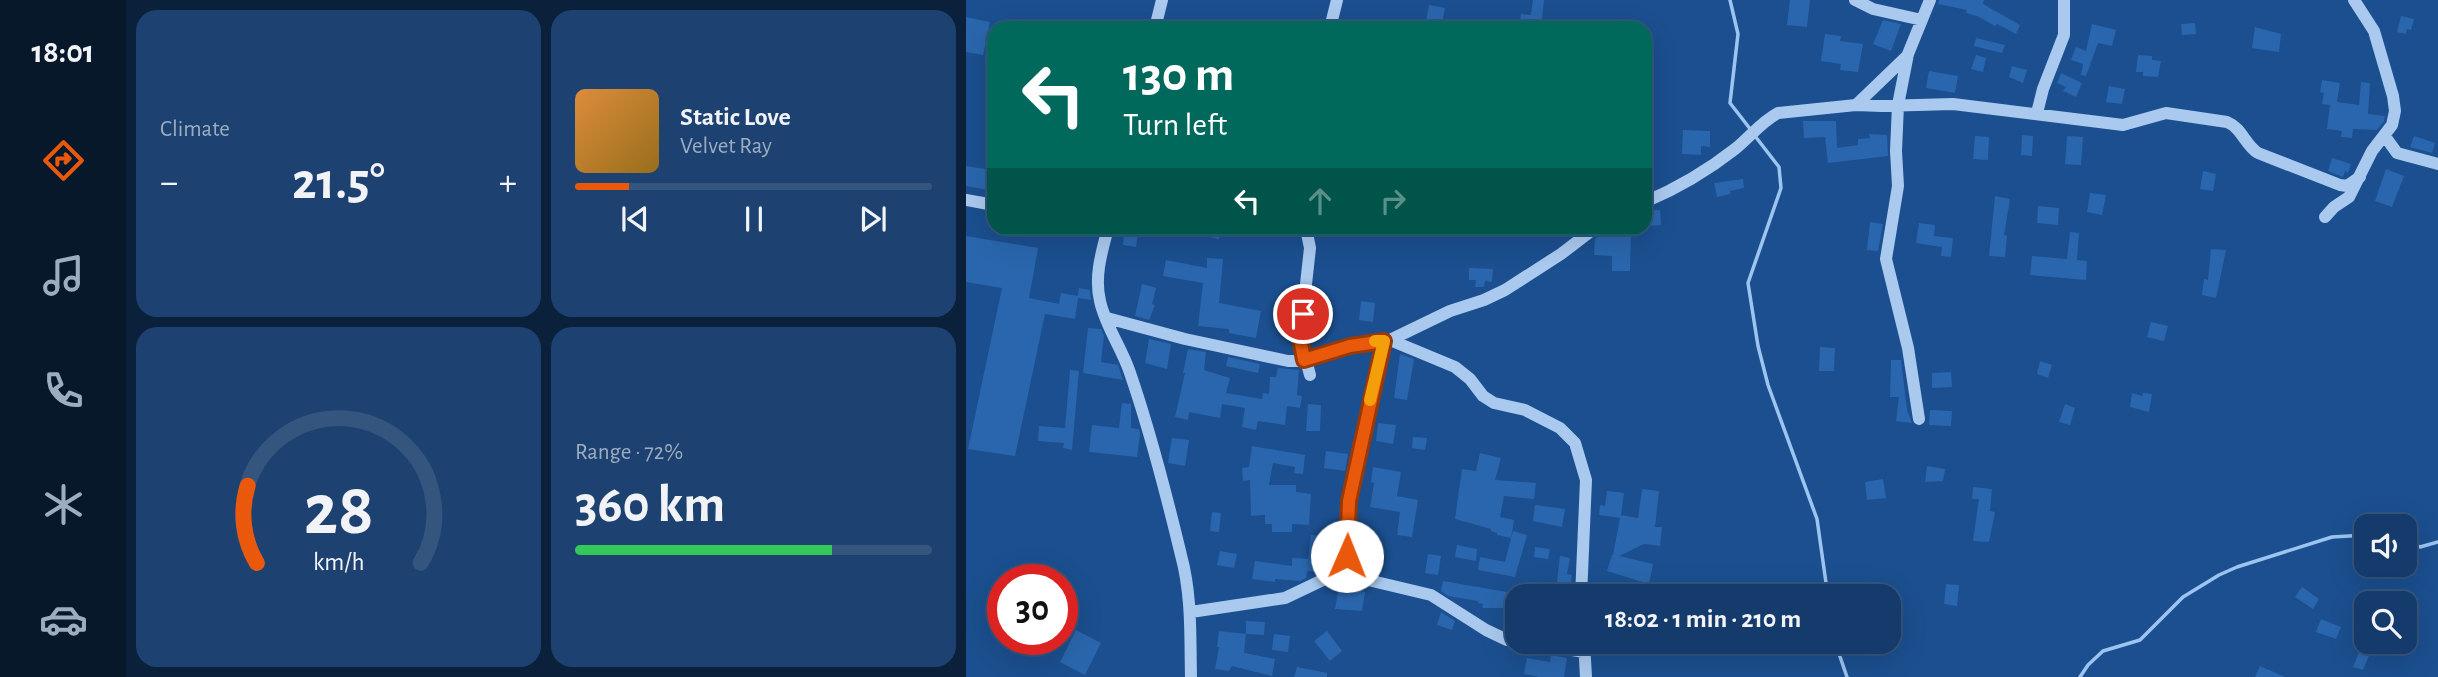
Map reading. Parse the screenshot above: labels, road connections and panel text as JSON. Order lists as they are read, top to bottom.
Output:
{
  "page": {
    "tabs": "18:01",
    "tile": [
      "Climate",
      ["Range · 72%", "360 km"]
    ],
    "turn": ["130 m", "Turn left"],
    "song": ["Static Love", "Velvet Ray"],
    "heat": ["−", "21.5°", "+"],
    "limit": "30",
    "trip": "18:02 · 1 min · 210 m",
    "gauge": ["28", "km/h"]
  }
}
